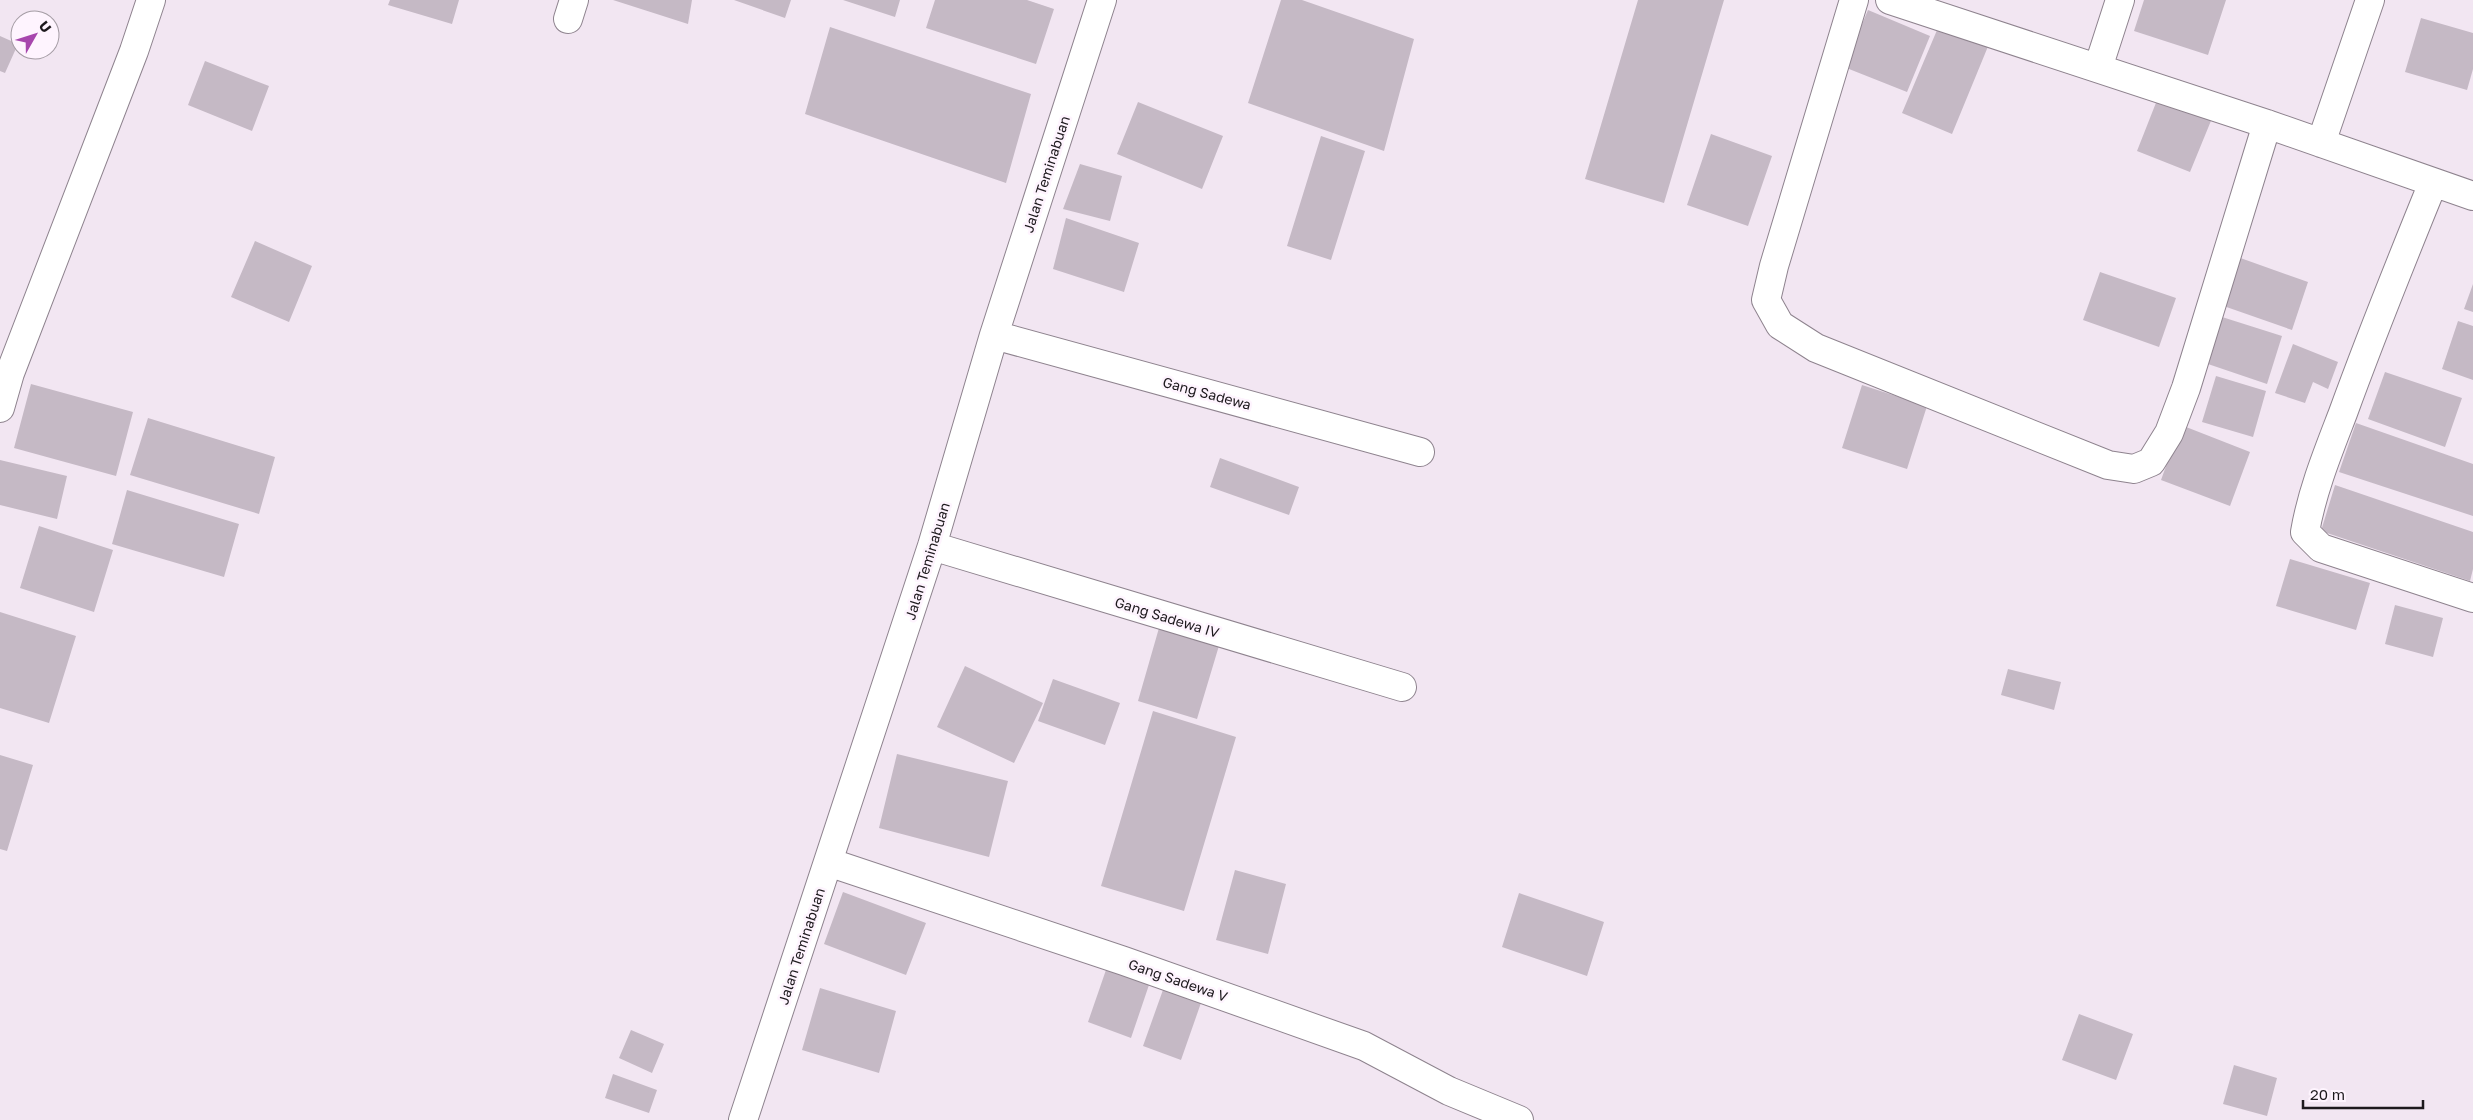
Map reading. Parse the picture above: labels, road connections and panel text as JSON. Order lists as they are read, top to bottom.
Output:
{
  "streets": {
    "street": [
      "Jalan Teminabuan",
      "Gang Sadewa",
      "Gang Sadewa IV",
      "Gang Sadewa V"
    ]
  },
  "crossings": [
    ["Jalan Teminabuan", "Gang Sadewa"],
    ["Jalan Teminabuan", "Gang Sadewa IV"],
    ["Jalan Teminabuan", "Gang Sadewa V"]
  ],
  "scale_bar": "20 m",
  "north": "top right"
}
